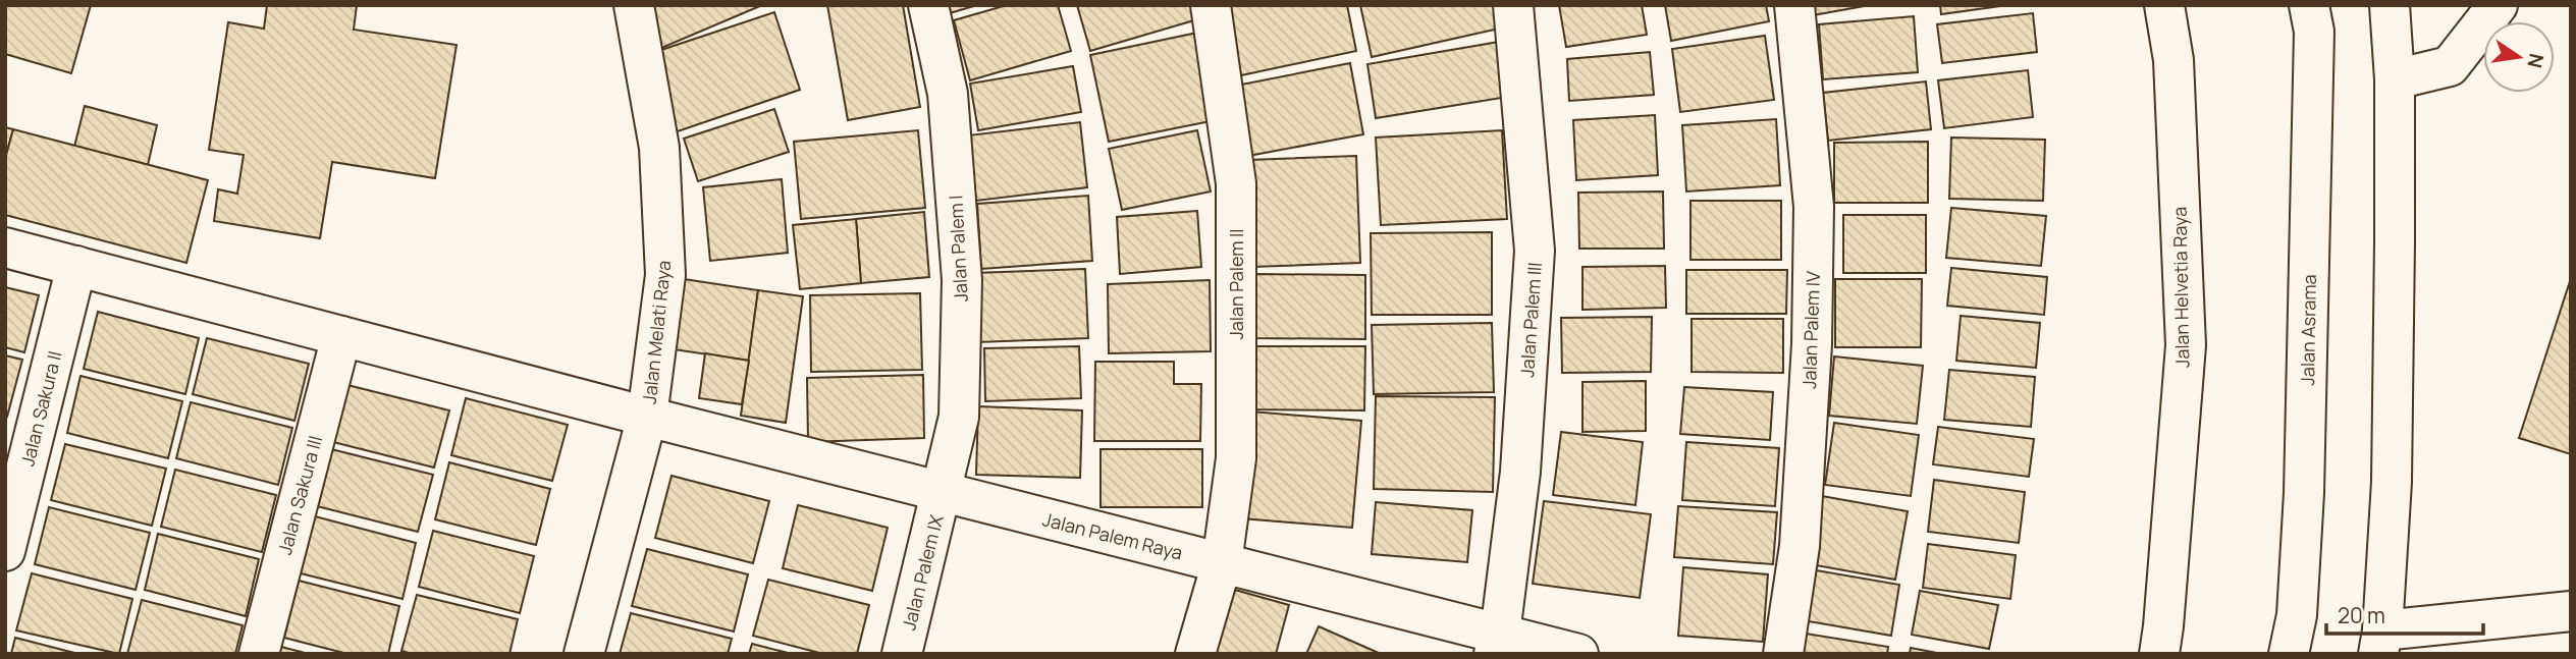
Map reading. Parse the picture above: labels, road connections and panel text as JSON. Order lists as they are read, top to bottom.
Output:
{
  "streets": {
    "main road": [
      "Jalan Palem I",
      "Jalan Palem II",
      "Jalan Helvetia Raya",
      "Jalan Palem III",
      "Jalan Palem IV",
      "Jalan Asrama",
      "Jalan Melati Raya",
      "Jalan Sakura II",
      "Jalan Sakura III",
      "Jalan Palem Raya",
      "Jalan Palem IX"
    ]
  },
  "crossings": [
    ["Jalan Palem I", "Jalan Palem Raya"],
    ["Jalan Palem I", "Jalan Palem IX"],
    ["Jalan Palem II", "Jalan Palem Raya"],
    ["Jalan Palem III", "Jalan Palem Raya"],
    ["Jalan Melati Raya", "Jalan Palem Raya"],
    ["Jalan Sakura II", "Jalan Palem Raya"],
    ["Jalan Sakura III", "Jalan Palem Raya"],
    ["Jalan Palem Raya", "Jalan Palem IX"]
  ],
  "scale_bar": "20 m",
  "north": "right"
}
